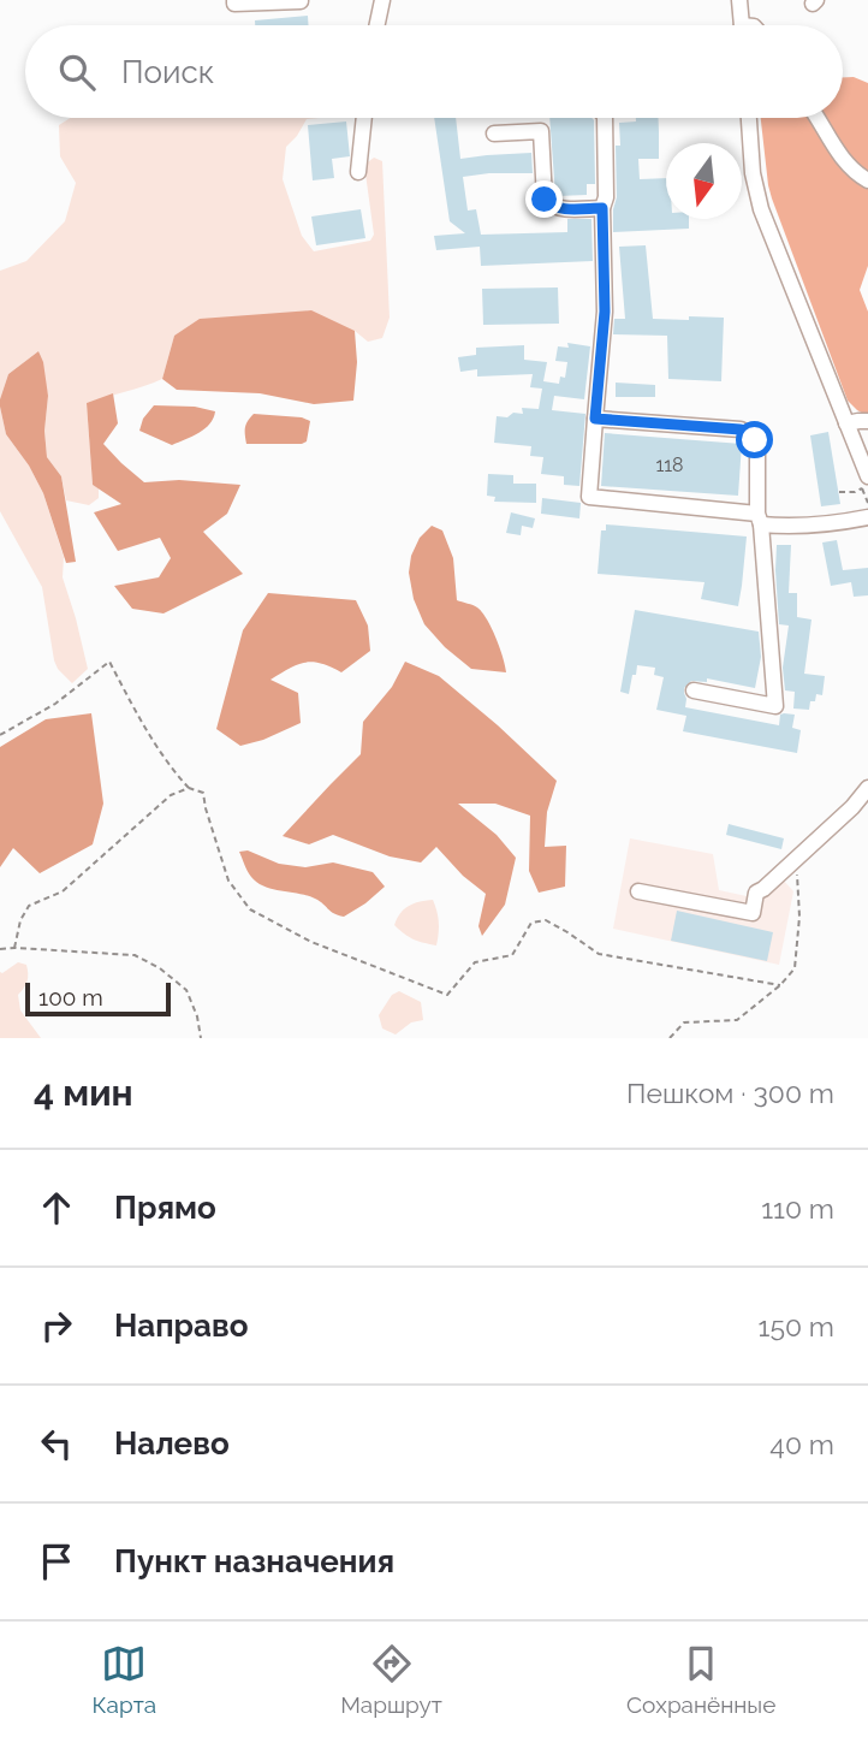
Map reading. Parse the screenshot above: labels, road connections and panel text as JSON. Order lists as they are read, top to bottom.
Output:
{
  "house_numbers": ["118"],
  "scale_bar": "100 m",
  "north": "bottom",
  "page": {
    "search": "Поиск",
    "scale": "100 m",
    "heading": ["4 мин", "Пешком · 300 m"],
    "list": [
      ["Прямо", "110 m"],
      ["Направо", "150 m"],
      ["Налево", "40 m"],
      "Пункт назначения"
    ],
    "nav": ["Карта", "Маршрут", "Сохранённые"]
  }
}
